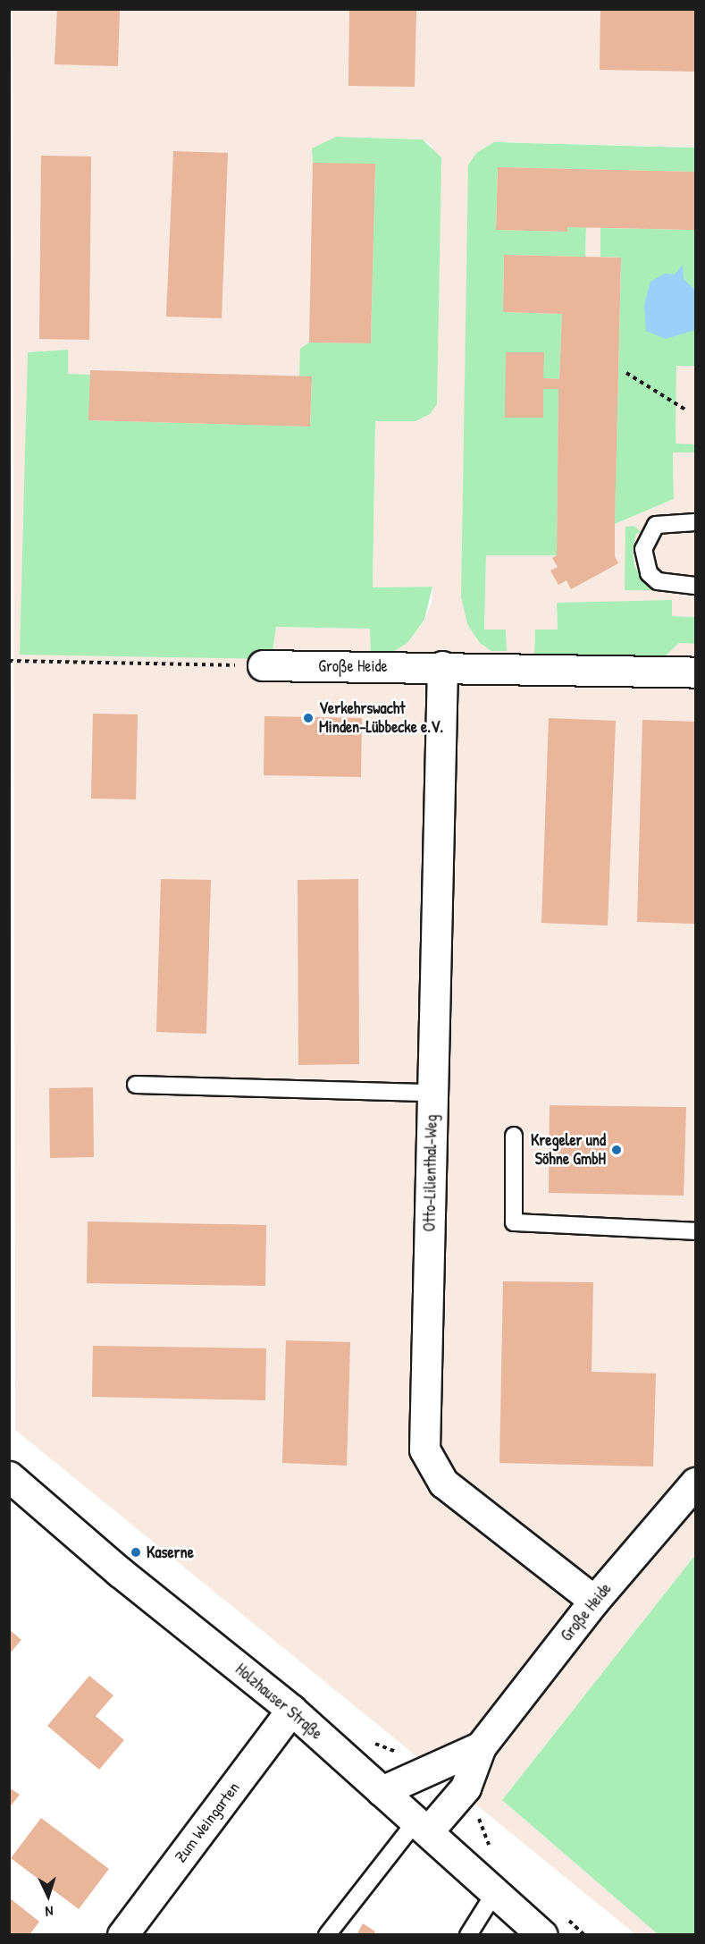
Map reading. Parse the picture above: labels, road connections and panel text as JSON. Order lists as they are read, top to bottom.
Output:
{
  "streets": {
    "street": [
      "Große Heide",
      "Otto-Lilienthal-Weg",
      "Holzhauser Straße",
      "Zum Weingarten"
    ]
  },
  "crossings": [
    ["Große Heide", "Otto-Lilienthal-Weg"],
    ["Große Heide", "Holzhauser Straße"],
    ["Holzhauser Straße", "Zum Weingarten"]
  ],
  "places": ["Verkehrswacht Minden-Lübbecke e.V.", "Kregeler und Söhne GmbH", "Kaserne"],
  "north": "bottom"
}
